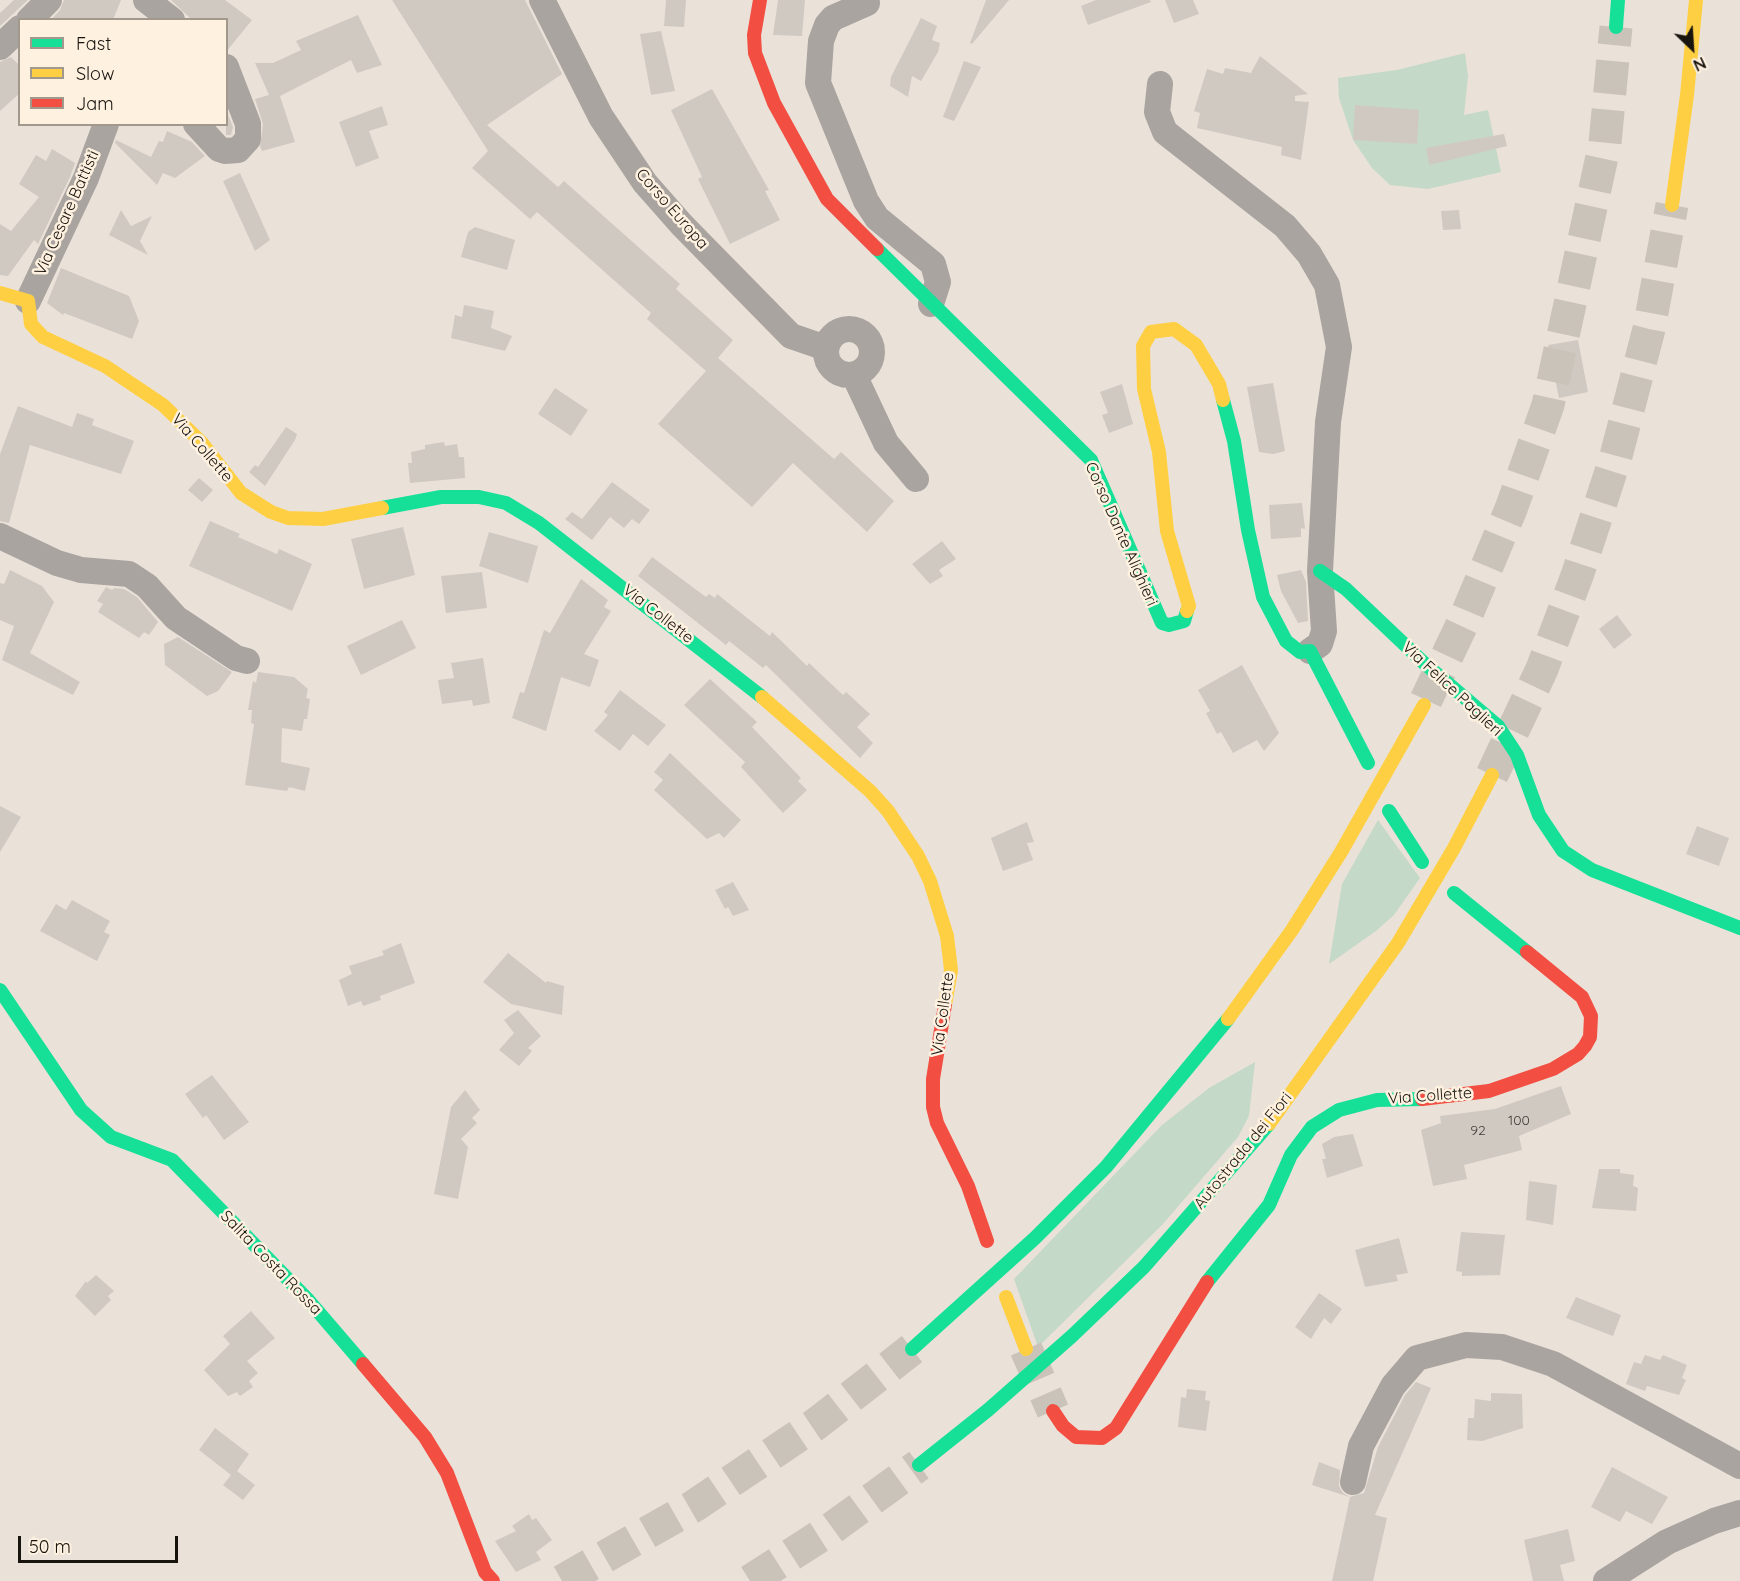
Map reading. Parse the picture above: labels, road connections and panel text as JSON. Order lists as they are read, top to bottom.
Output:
{
  "streets": {
    "main road": [
      "Via Collette",
      "Corso Dante Alighieri",
      "Via Felice Paglieri",
      "Autostrada dei Fiori",
      "Salita Costa Rossa"
    ],
    "street": ["Corso Europa", "Via Cesare Battisti"]
  },
  "crossings": [
    ["Via Cesare Battisti", "Via Collette"]
  ],
  "house_numbers": ["100", "92"],
  "legend": ["Fast", "Slow", "Jam"],
  "scale_bar": "50 m",
  "north": "bottom right"
}
